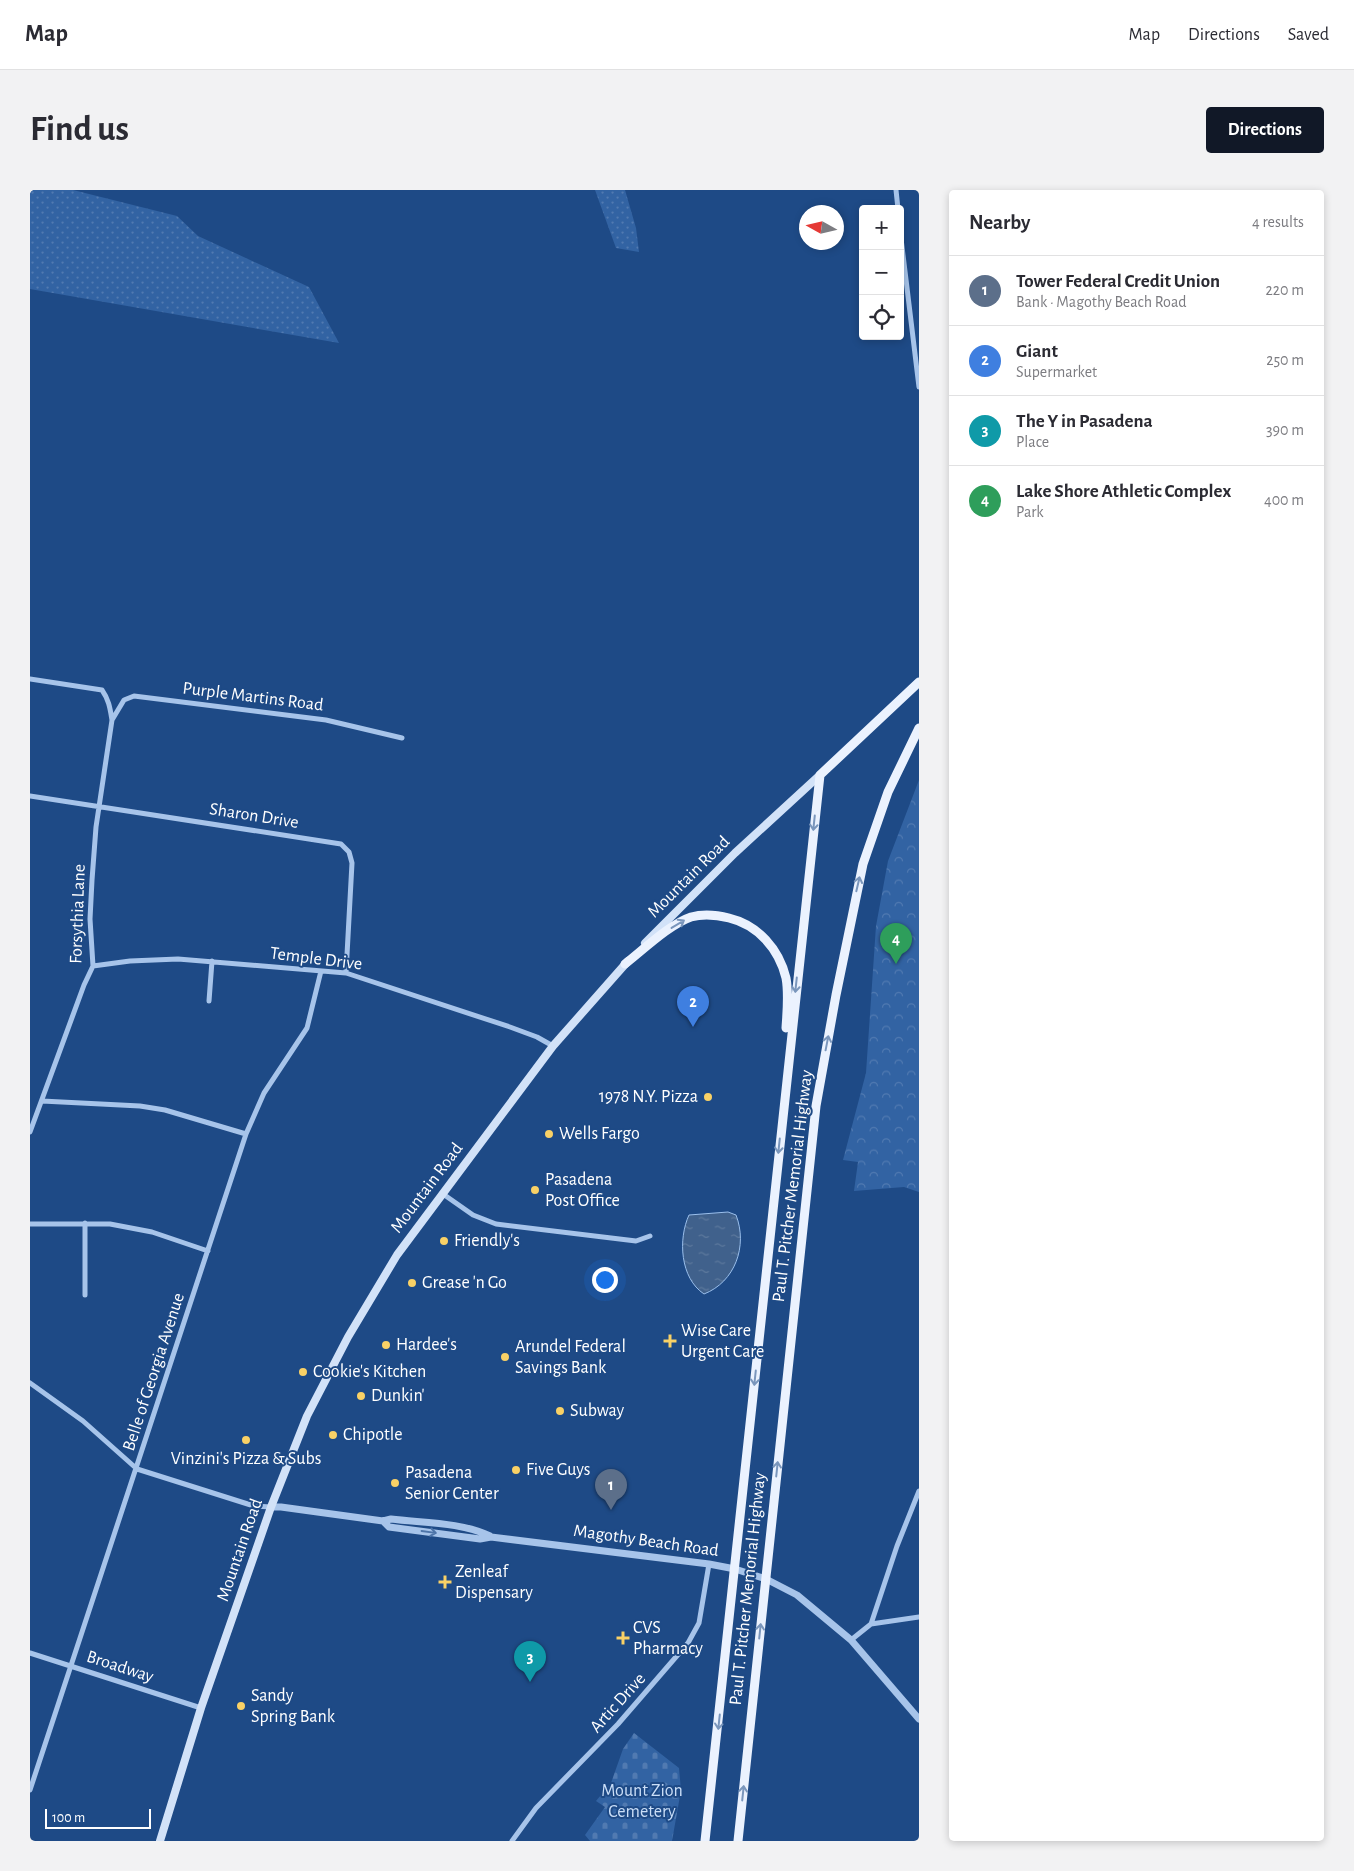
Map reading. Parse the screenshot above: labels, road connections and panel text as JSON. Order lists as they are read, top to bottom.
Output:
{
  "streets": {
    "main road": ["Mountain Road", "Paul T. Pitcher Memorial Highway"],
    "street": [
      "Purple Martins Road",
      "Sharon Drive",
      "Forsythia Lane",
      "Temple Drive",
      "Belle of Georgia Avenue",
      "Magothy Beach Road",
      "Broadway",
      "Artic Drive"
    ]
  },
  "crossings": [
    ["Purple Martins Road", "Sharon Drive"],
    ["Purple Martins Road", "Forsythia Lane"],
    ["Sharon Drive", "Forsythia Lane"],
    ["Sharon Drive", "Temple Drive"],
    ["Mountain Road", "Temple Drive"],
    ["Mountain Road", "Paul T. Pitcher Memorial Highway"],
    ["Mountain Road", "Magothy Beach Road"],
    ["Mountain Road", "Broadway"],
    ["Forsythia Lane", "Temple Drive"],
    ["Temple Drive", "Belle of Georgia Avenue"],
    ["Paul T. Pitcher Memorial Highway", "Magothy Beach Road"],
    ["Belle of Georgia Avenue", "Broadway"],
    ["Magothy Beach Road", "Artic Drive"]
  ],
  "parks": ["Mount Zion Cemetery"],
  "places": {
    "other": [
      "1978 N.Y. Pizza",
      "Wells Fargo",
      "Pasadena Post Office",
      "Friendly's",
      "Grease 'n Go",
      "Hardee's",
      "Arundel Federal Savings Bank",
      "Cookie's Kitchen",
      "Dunkin'",
      "Subway",
      "Chipotle",
      "Vinzini's Pizza & Subs",
      "Five Guys",
      "Pasadena Senior Center",
      "Sandy Spring Bank"
    ],
    "health": ["Wise Care Urgent Care", "Zenleaf Dispensary", "CVS Pharmacy"]
  },
  "scale_bar": "100 m",
  "north": "left",
  "page": {
    "header": "Map",
    "nav": ["Map", "Directions", "Saved"],
    "buttons": "Directions",
    "title": "Find us",
    "heading": ["Nearby", "4 results"],
    "map_buttons": ["+", "−"],
    "list": [
      {
        "mark": "1",
        "name": "Tower Federal Credit Union",
        "note": "Bank · Magothy Beach Road",
        "value": "220 m"
      },
      {
        "mark": "2",
        "name": "Giant",
        "note": "Supermarket",
        "value": "250 m"
      },
      {
        "mark": "3",
        "name": "The Y in Pasadena",
        "note": "Place",
        "value": "390 m"
      },
      {
        "mark": "4",
        "name": "Lake Shore Athletic Complex",
        "note": "Park",
        "value": "400 m"
      }
    ],
    "pins": [
      "4",
      "2",
      "1",
      "3"
    ],
    "scale": "100 m"
  }
}
